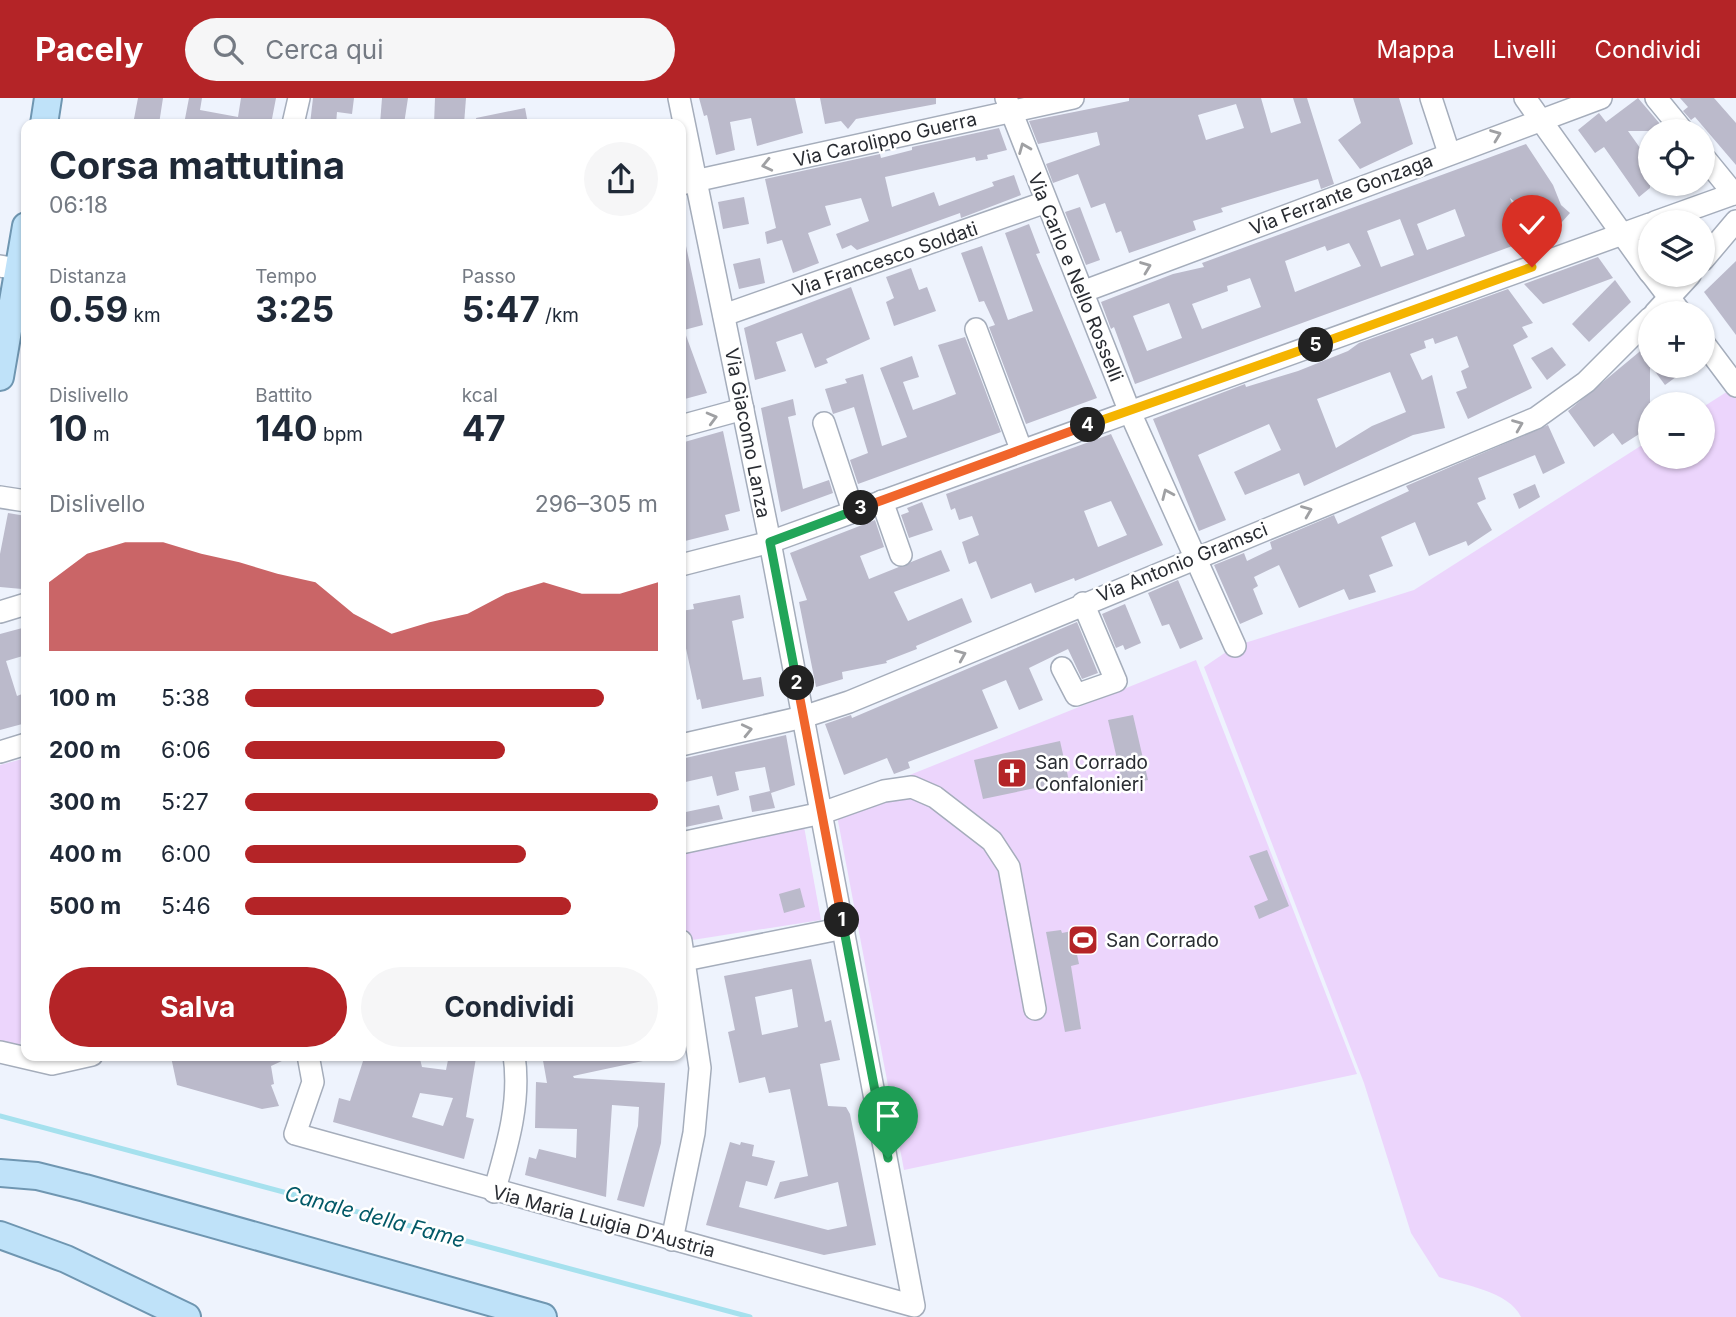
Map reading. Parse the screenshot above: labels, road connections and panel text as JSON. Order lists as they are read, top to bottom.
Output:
{
  "streets": {
    "street": [
      "Via Carolippo Guerra",
      "Via Ferrante Gonzaga",
      "Via Francesco Soldati",
      "Via Carlo e Nello Rosselli",
      "Via Giacomo Lanza",
      "Via Antonio Gramsci",
      "Via Maria Luigia D'Austria"
    ]
  },
  "crossings": [
    ["Via Carolippo Guerra", "Via Carlo e Nello Rosselli"],
    ["Via Carolippo Guerra", "Via Giacomo Lanza"],
    ["Via Ferrante Gonzaga", "Via Carlo e Nello Rosselli"],
    ["Via Francesco Soldati", "Via Carlo e Nello Rosselli"],
    ["Via Francesco Soldati", "Via Giacomo Lanza"],
    ["Via Carlo e Nello Rosselli", "Via Antonio Gramsci"],
    ["Via Giacomo Lanza", "Via Antonio Gramsci"],
    ["Via Giacomo Lanza", "Via Maria Luigia D'Austria"]
  ],
  "one_way": ["Via Carolippo Guerra", "Via Carlo e Nello Rosselli"],
  "water": ["Canale della Fame"],
  "places": {
    "church": ["San Corrado Confalonieri"],
    "sports": ["San Corrado"]
  },
  "page": {
    "header": "Pacely",
    "search": "Cerca qui",
    "nav": ["Mappa", "Livelli", "Condividi"],
    "map_buttons": ["+", "−"],
    "heading": ["Corsa mattutina", "06:18"],
    "stats": [
      ["Distanza", "0.59 km"],
      ["Tempo", "3:25"],
      ["Passo", "5:47 /km"],
      ["Dislivello", "10 m"],
      ["Battito", "140 bpm"],
      ["kcal", "47"]
    ],
    "pins": [
      "5",
      "4",
      "3",
      "2",
      "1"
    ],
    "chart": ["Dislivello", "296–305 m"],
    "list": [
      {
        "name": "100 m",
        "note": "5:38"
      },
      {
        "name": "200 m",
        "note": "6:06"
      },
      {
        "name": "300 m",
        "note": "5:27"
      },
      {
        "name": "400 m",
        "note": "6:00"
      },
      {
        "name": "500 m",
        "note": "5:46"
      }
    ],
    "buttons": ["Salva", "Condividi"]
  }
}
